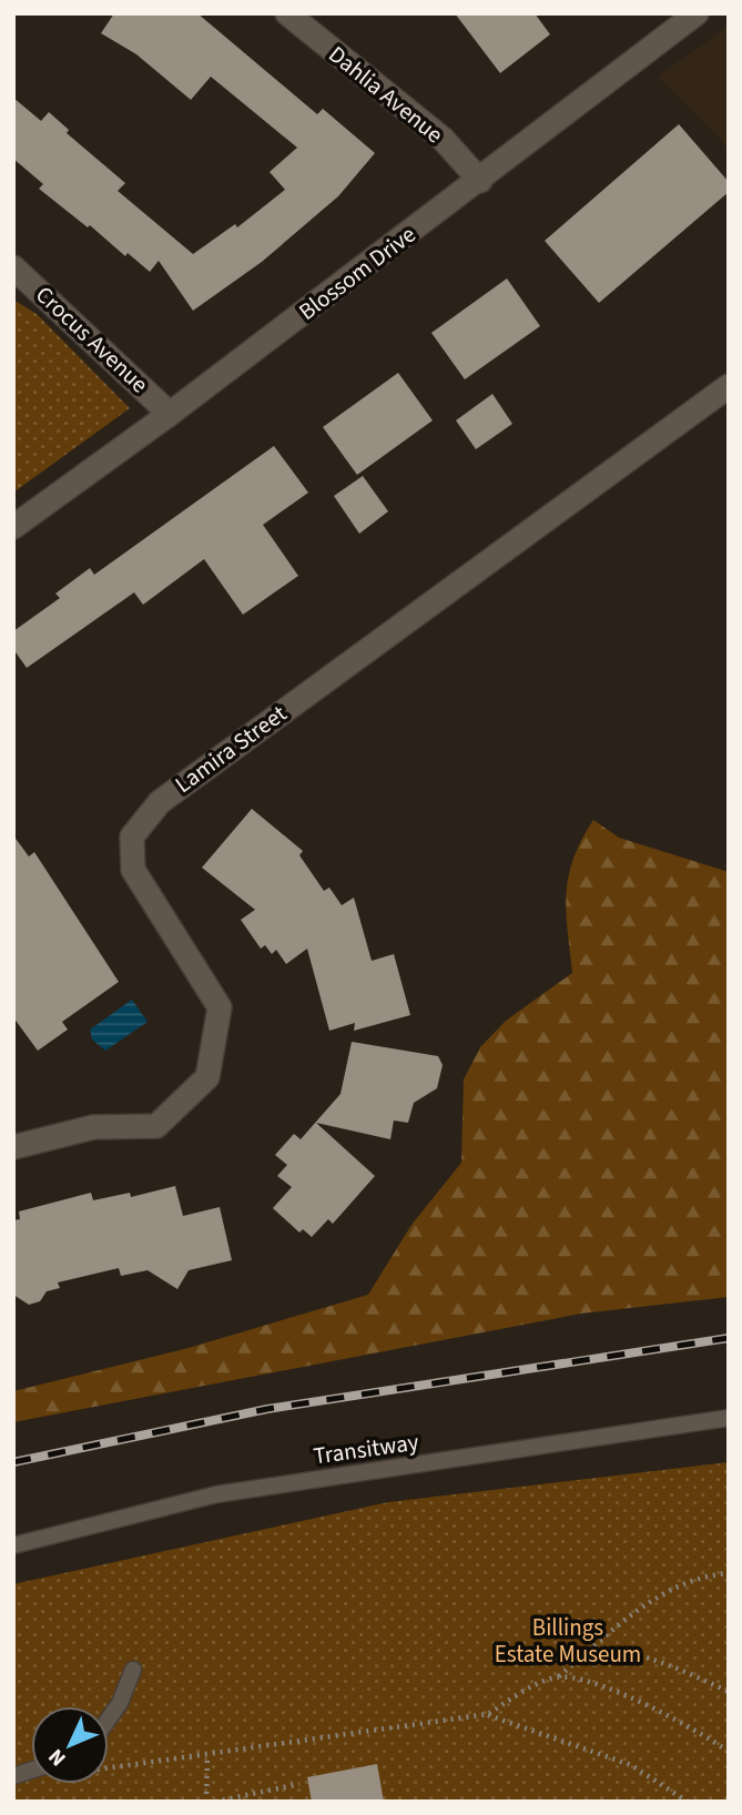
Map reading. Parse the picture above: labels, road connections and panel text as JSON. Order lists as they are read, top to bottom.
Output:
{
  "streets": {
    "street": [
      "Dahlia Avenue",
      "Blossom Drive",
      "Crocus Avenue",
      "Lamira Street"
    ],
    "lane": ["Transitway"]
  },
  "crossings": [
    ["Dahlia Avenue", "Blossom Drive"],
    ["Blossom Drive", "Crocus Avenue"]
  ],
  "parks": ["Billings Estate Museum"],
  "north": "bottom left"
}
